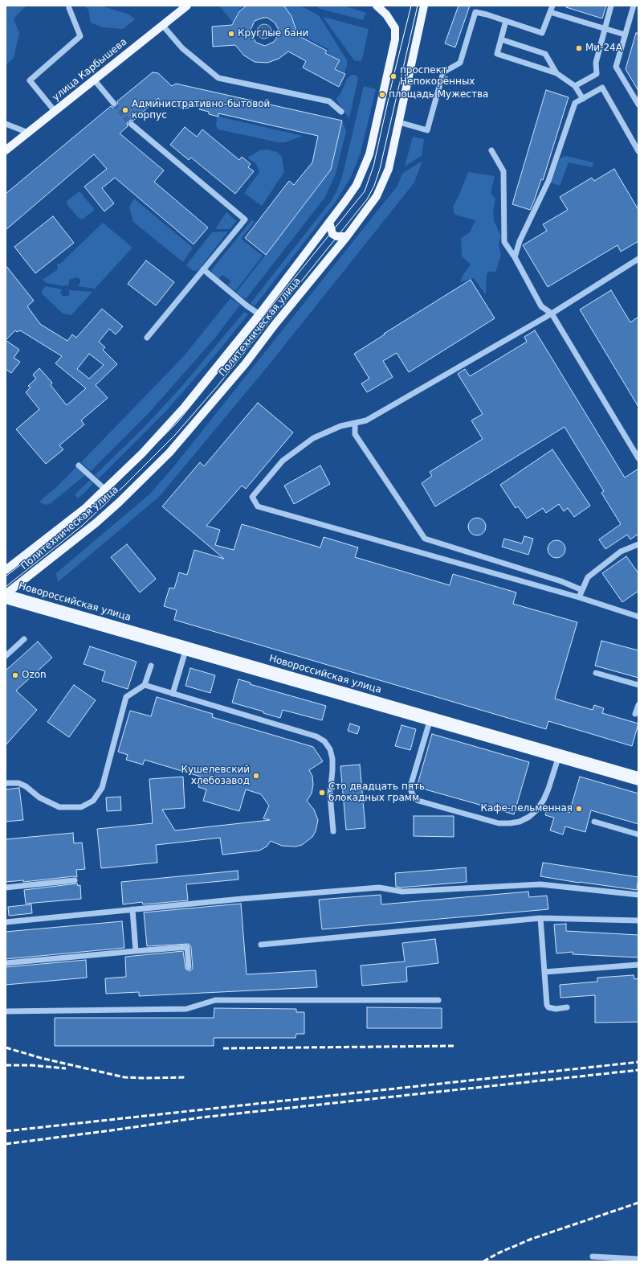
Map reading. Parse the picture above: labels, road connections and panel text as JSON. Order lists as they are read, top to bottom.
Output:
{
  "streets": {
    "main road": ["улица Карбышева", "Политехническая улица", "Новороссийская улица"]
  },
  "crossings": [
    ["Политехническая улица", "Новороссийская улица"]
  ],
  "places": [
    "Круглые бани",
    "Ми-24А",
    "проспект Непокорённых",
    "площадь Мужества",
    "Административно-бытовой корпус",
    "Ozon",
    "Кушелевский хлебозавод",
    "Сто двадцать пять блокадных грамм",
    "Кафе-пельменная"
  ]
}
